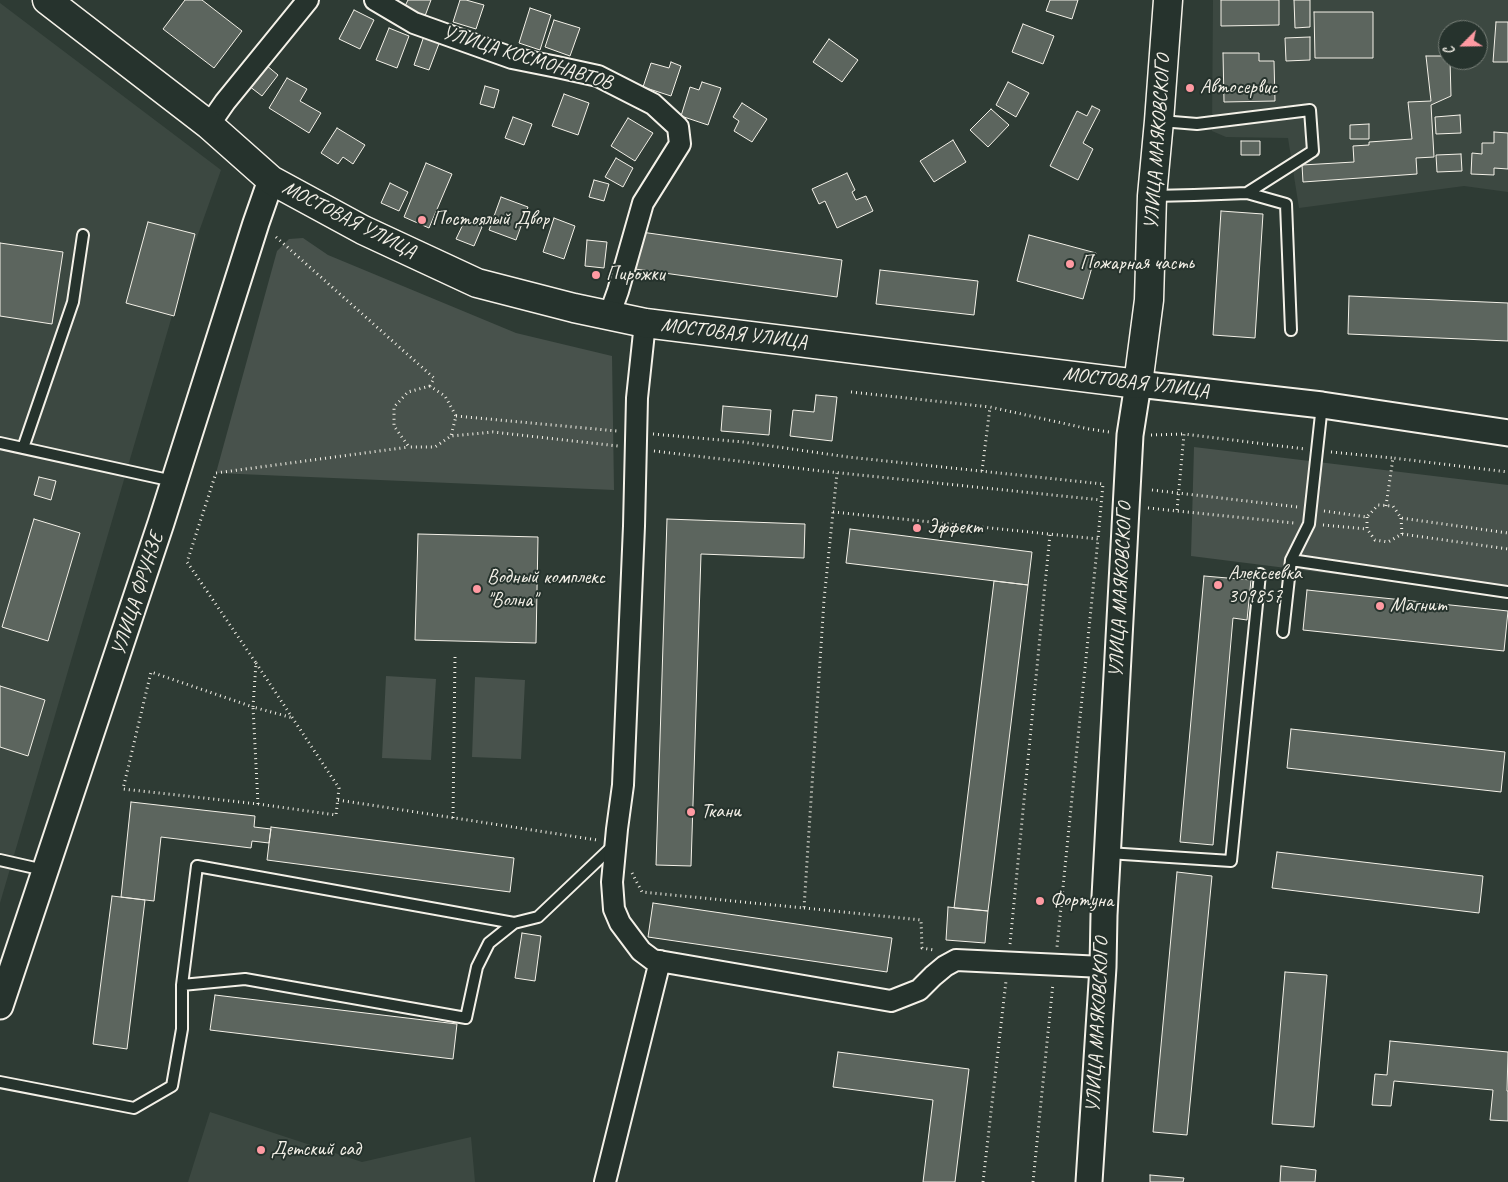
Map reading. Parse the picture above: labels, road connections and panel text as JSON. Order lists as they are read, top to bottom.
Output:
{
  "streets": {
    "main road": ["УЛИЦА МАЯКОВСКОГО", "МОСТОВАЯ УЛИЦА"],
    "street": ["УЛИЦА КОСМОНАВТОВ", "УЛИЦА ФРУНЗЕ"]
  },
  "crossings": [
    ["УЛИЦА КОСМОНАВТОВ", "МОСТОВАЯ УЛИЦА"],
    ["УЛИЦА МАЯКОВСКОГО", "МОСТОВАЯ УЛИЦА"],
    ["МОСТОВАЯ УЛИЦА", "УЛИЦА ФРУНЗЕ"]
  ],
  "places": [
    "Автосервис",
    "Постоялый Двор",
    "Пожарная часть",
    "Пирожки",
    "Эффект",
    "Алексеевка 309857",
    "Водный комплекс \"Волна\"",
    "Магнит",
    "Ткани",
    "Фортуна",
    "Детский сад"
  ],
  "north": "bottom left"
}
